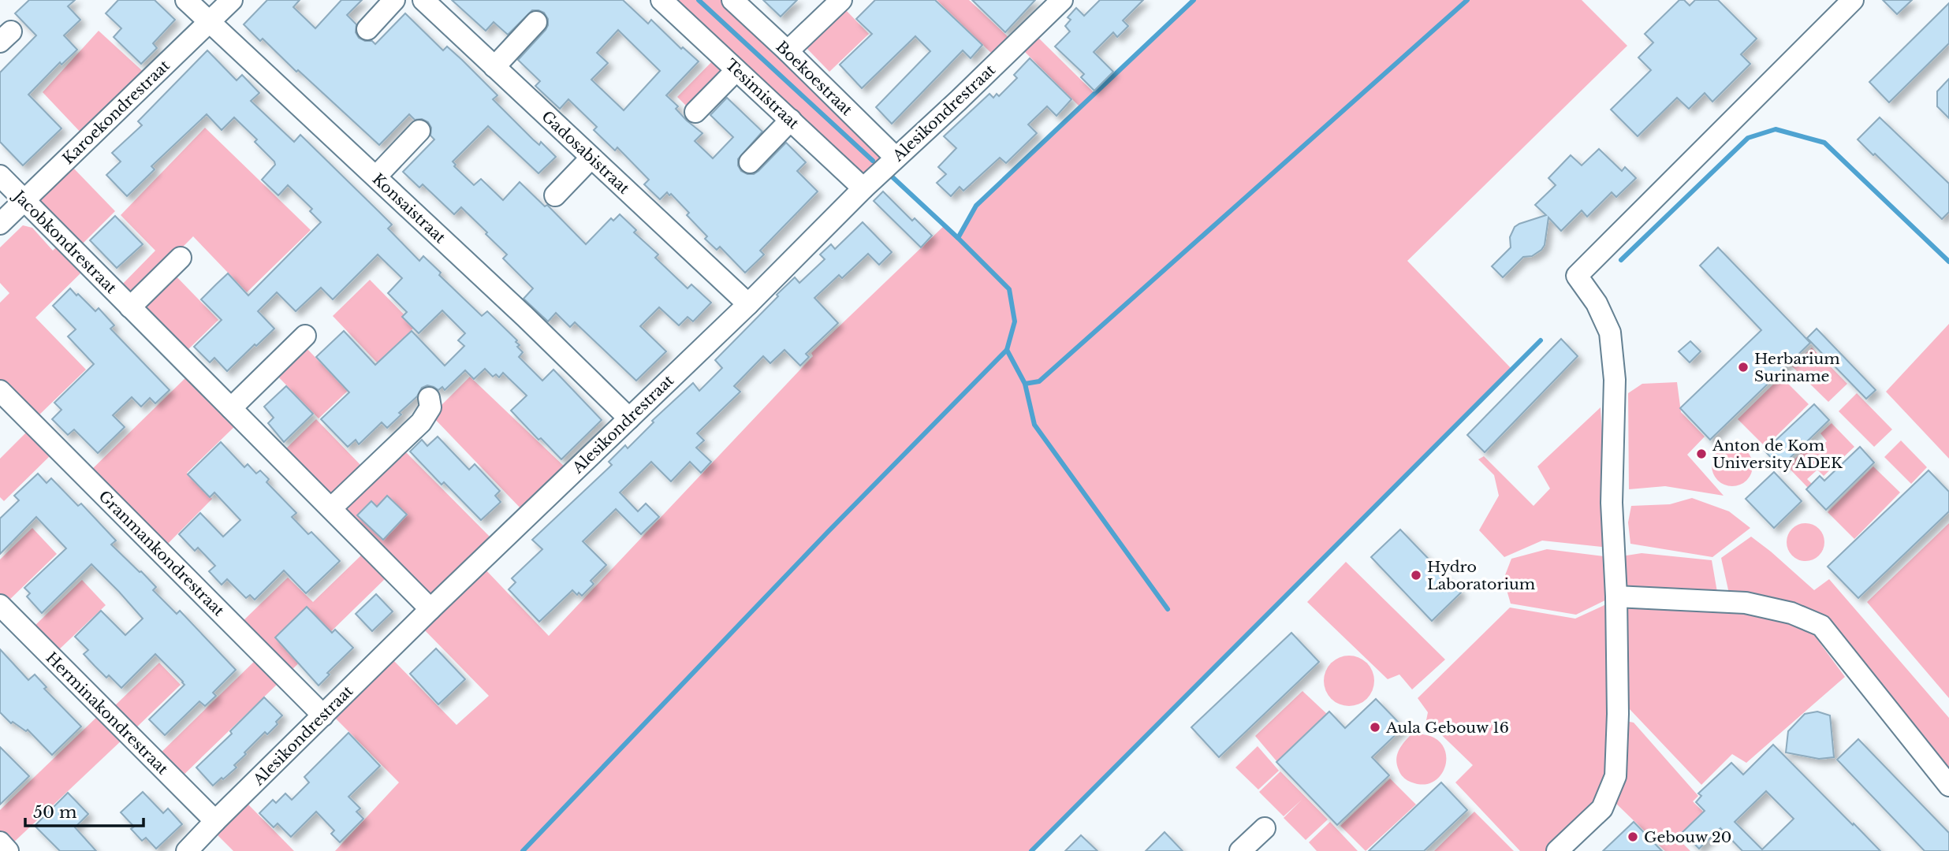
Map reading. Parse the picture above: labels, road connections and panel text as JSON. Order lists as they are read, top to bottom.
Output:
{
  "streets": {
    "street": [
      "Boekoestraat",
      "Tesimistraat",
      "Karoekondrestraat",
      "Alesikondrestraat",
      "Gadosabistraat",
      "Konsaistraat",
      "Jacobkondrestraat",
      "Granmankondrestraat",
      "Herminakondrestraat"
    ]
  },
  "crossings": [
    ["Boekoestraat", "Alesikondrestraat"],
    ["Tesimistraat", "Alesikondrestraat"],
    ["Karoekondrestraat", "Konsaistraat"],
    ["Karoekondrestraat", "Jacobkondrestraat"],
    ["Alesikondrestraat", "Gadosabistraat"],
    ["Alesikondrestraat", "Konsaistraat"],
    ["Alesikondrestraat", "Jacobkondrestraat"],
    ["Alesikondrestraat", "Granmankondrestraat"],
    ["Alesikondrestraat", "Herminakondrestraat"]
  ],
  "places": [
    "Herbarium Suriname",
    "Anton de Kom University ADEK",
    "Hydro Laboratorium",
    "Aula Gebouw 16",
    "Gebouw 20"
  ],
  "scale_bar": "50 m"
}
